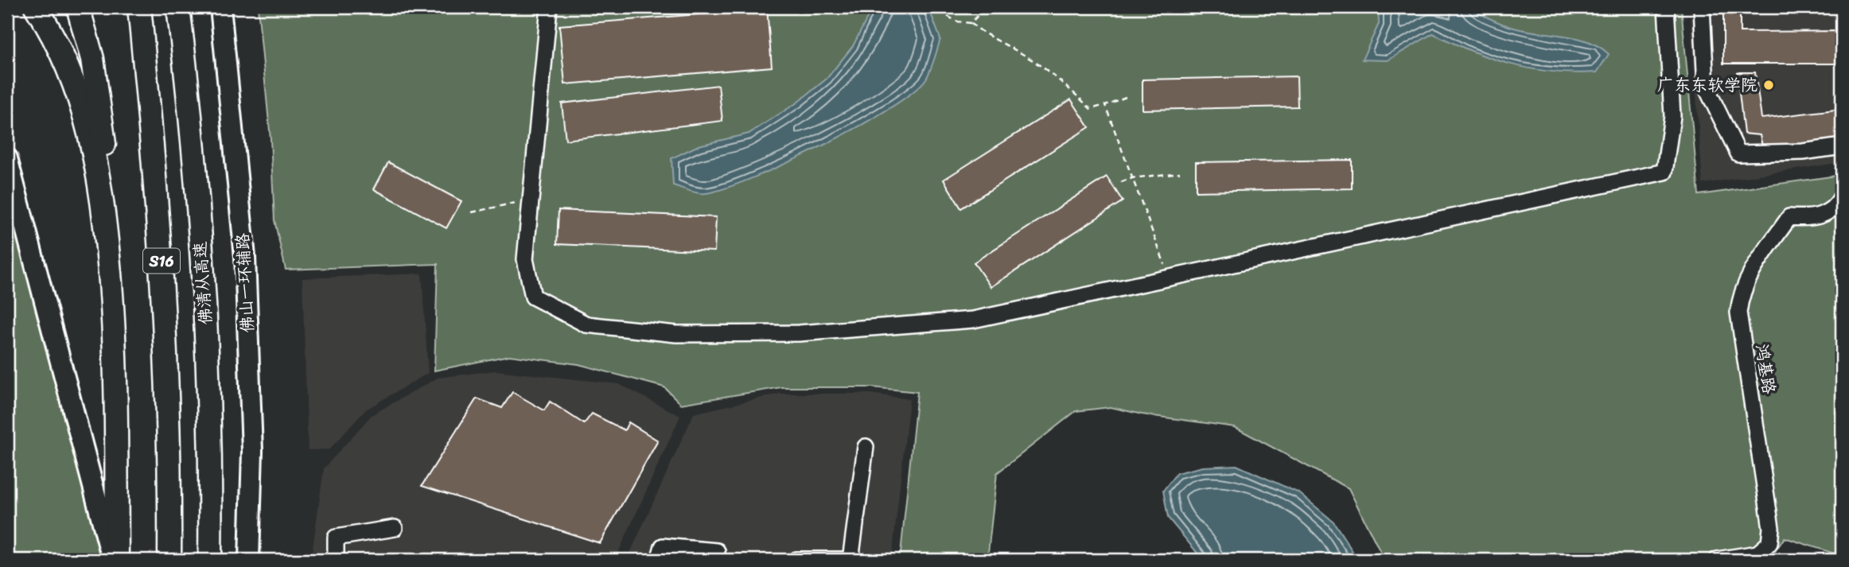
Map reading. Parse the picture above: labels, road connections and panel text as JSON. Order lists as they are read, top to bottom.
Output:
{
  "streets": {
    "highway": ["S16", "佛清从高速"],
    "main road": ["佛山一环辅路"],
    "street": ["鸿基路"]
  },
  "places": ["广东东软学院"]
}
